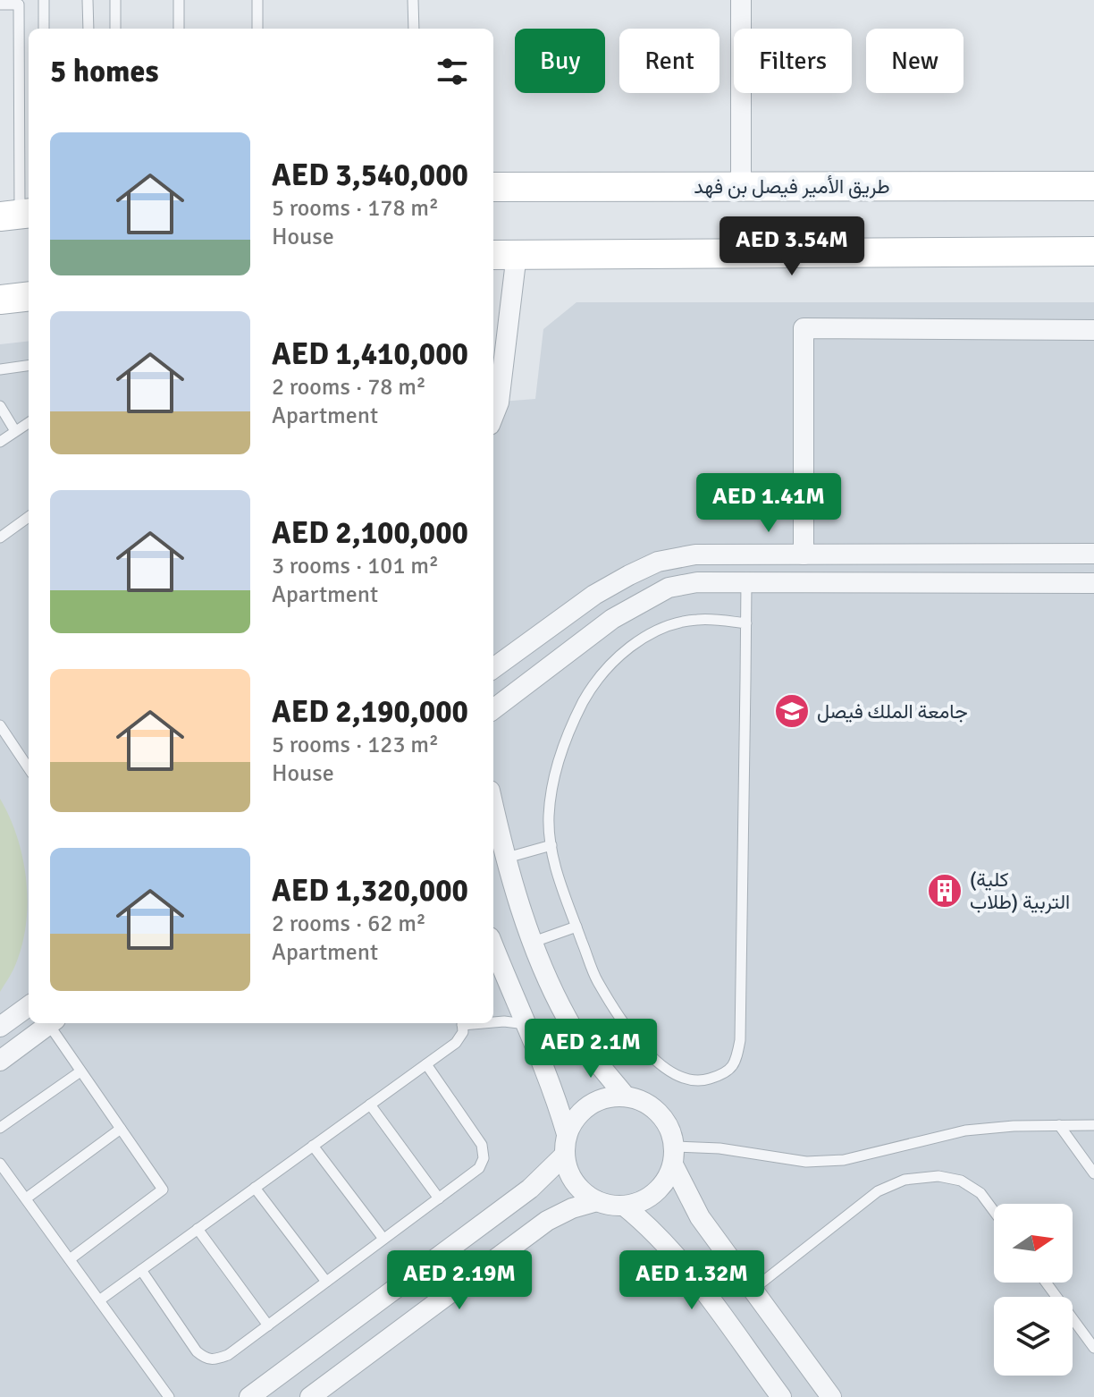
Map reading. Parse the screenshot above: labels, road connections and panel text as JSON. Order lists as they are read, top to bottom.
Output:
{
  "streets": {
    "main road": ["طريق الأمير فيصل بن فهد"]
  },
  "places": {
    "school or university": ["جامعة الملك فيصل"],
    "building": ["(كلية التربية (طلاب"]
  },
  "north": "right",
  "page": {
    "chip": [
      "Buy",
      "Rent",
      "Filters",
      "New"
    ],
    "heading": "5 homes",
    "list": [
      {
        "name": "AED 3,540,000",
        "note": "5 rooms · 178 m² · House"
      },
      {
        "name": "AED 1,410,000",
        "note": "2 rooms · 78 m² · Apartment"
      },
      {
        "name": "AED 2,100,000",
        "note": "3 rooms · 101 m² · Apartment"
      },
      {
        "name": "AED 2,190,000",
        "note": "5 rooms · 123 m² · House"
      },
      {
        "name": "AED 1,320,000",
        "note": "2 rooms · 62 m² · Apartment"
      }
    ],
    "price": [
      "AED 3.54M",
      "AED 1.41M",
      "AED 2.1M",
      "AED 2.19M",
      "AED 1.32M"
    ]
  }
}
